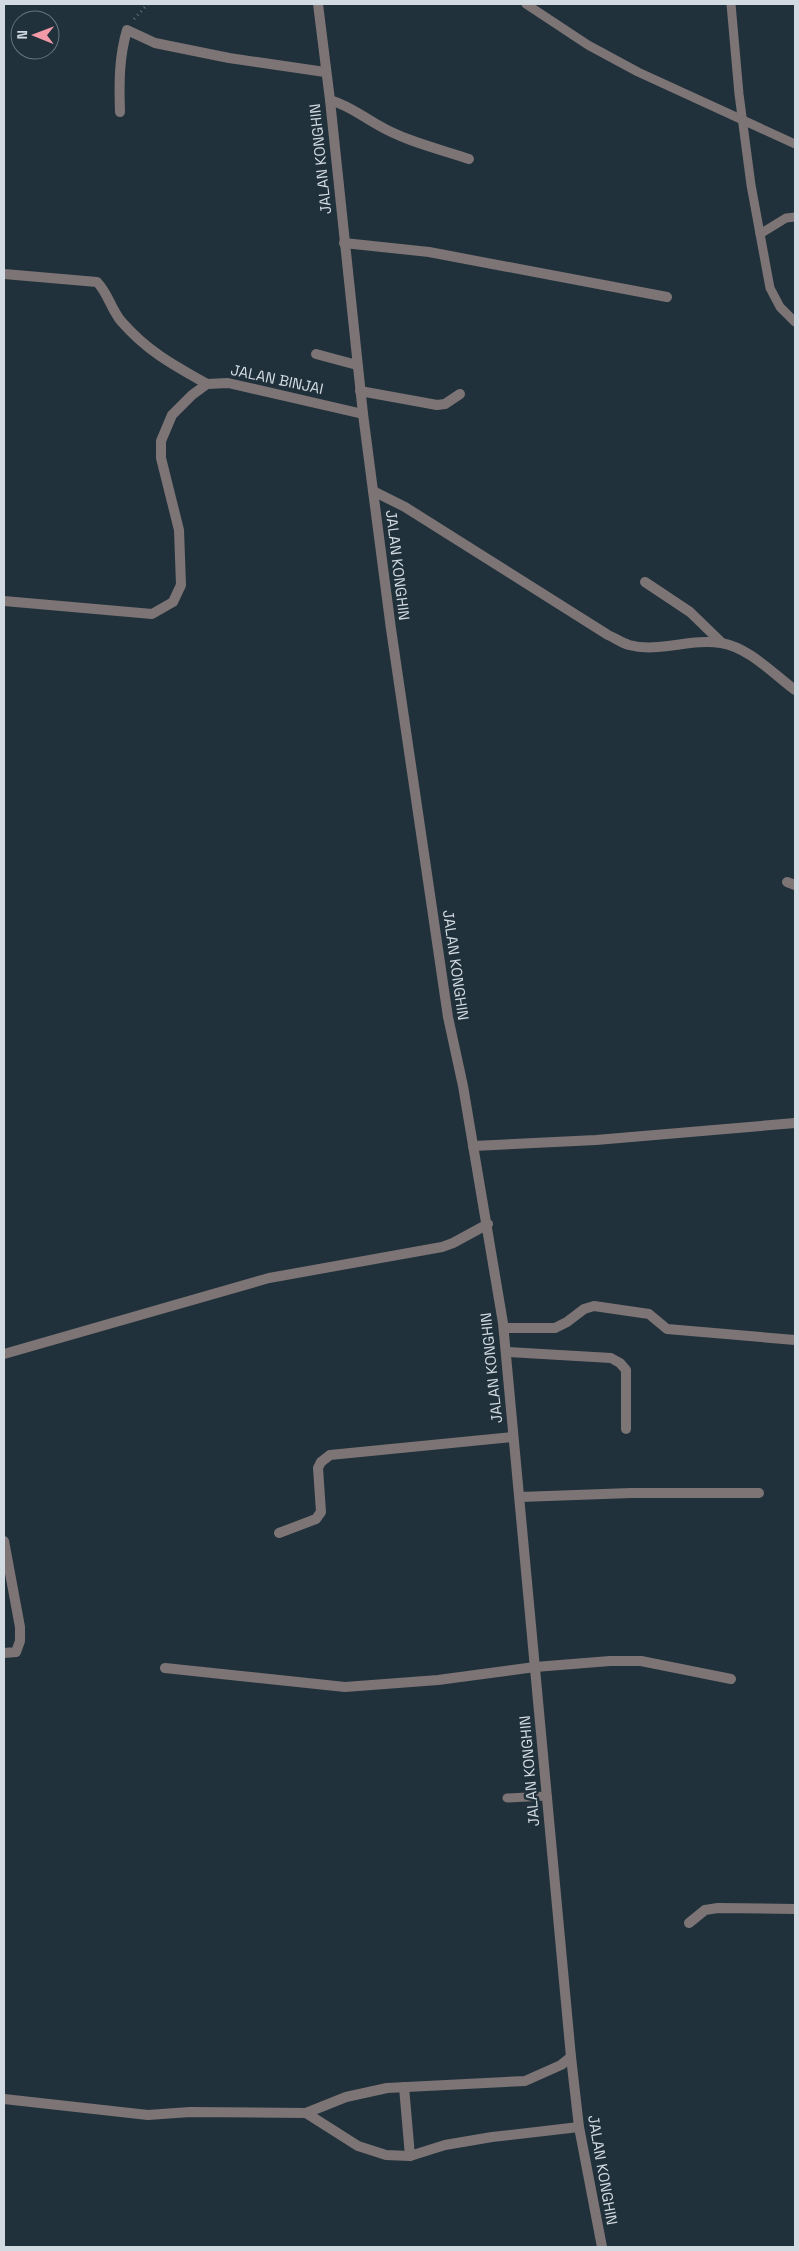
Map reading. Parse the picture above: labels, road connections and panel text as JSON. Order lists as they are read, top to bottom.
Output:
{
  "streets": {
    "street": ["JALAN KONGHIN", "JALAN BINJAI"]
  },
  "crossings": [
    ["JALAN KONGHIN", "JALAN BINJAI"]
  ],
  "north": "left"
}
